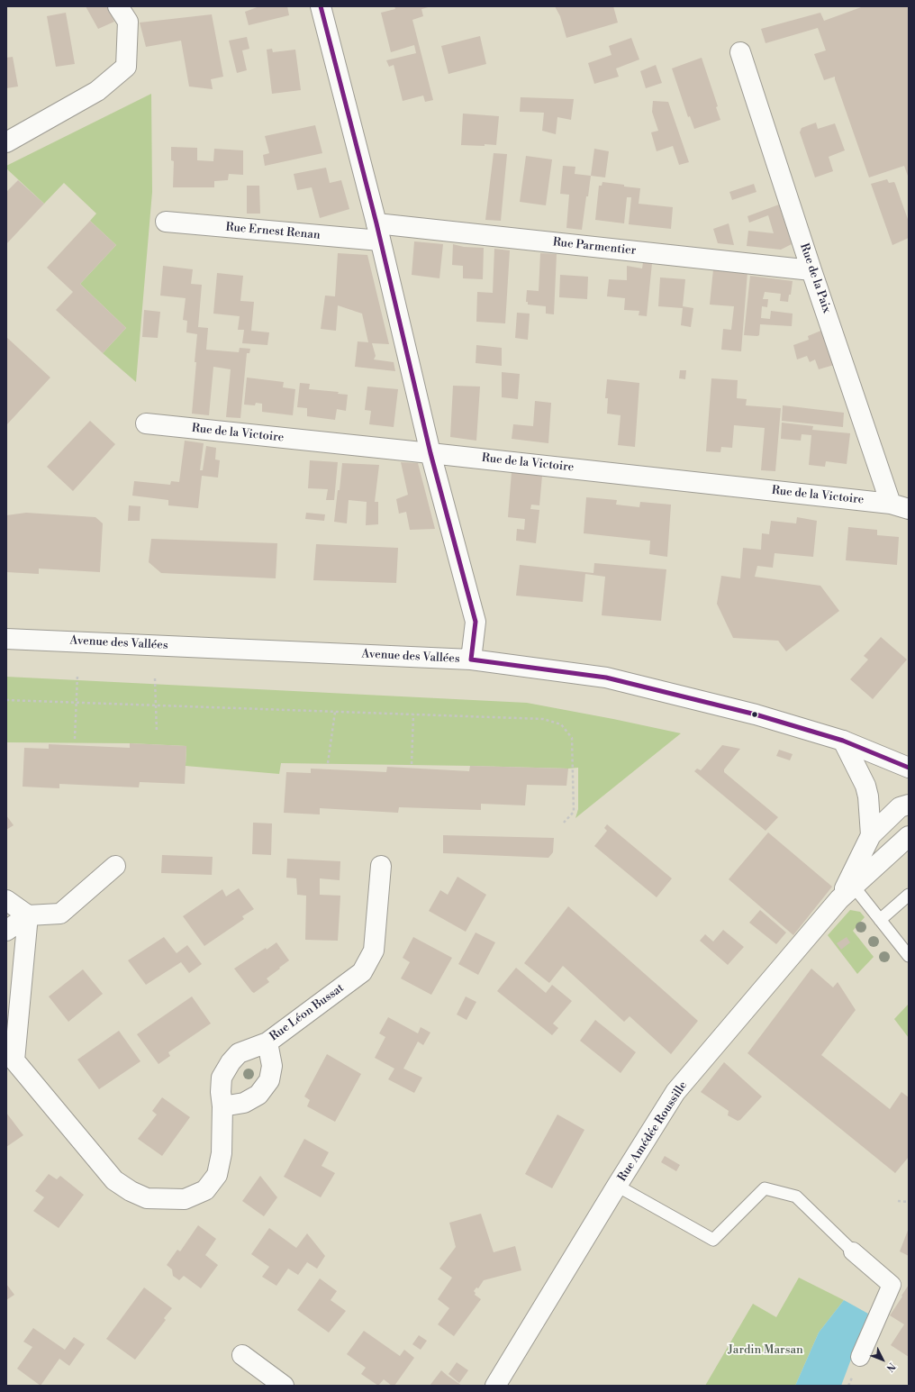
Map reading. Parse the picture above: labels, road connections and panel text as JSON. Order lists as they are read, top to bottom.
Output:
{
  "streets": {
    "street": [
      "Rue Ernest Renan",
      "Rue Parmentier",
      "Rue de la Paix",
      "Rue de la Victoire",
      "Avenue des Vallées",
      "Rue Léon Bussat",
      "Rue Amédée Roussille"
    ]
  },
  "crossings": [
    ["Rue Ernest Renan", "Rue Parmentier"],
    ["Rue Parmentier", "Rue de la Paix"],
    ["Rue de la Paix", "Rue de la Victoire"]
  ],
  "parks": ["Jardin Marsan"],
  "north": "bottom right"
}
